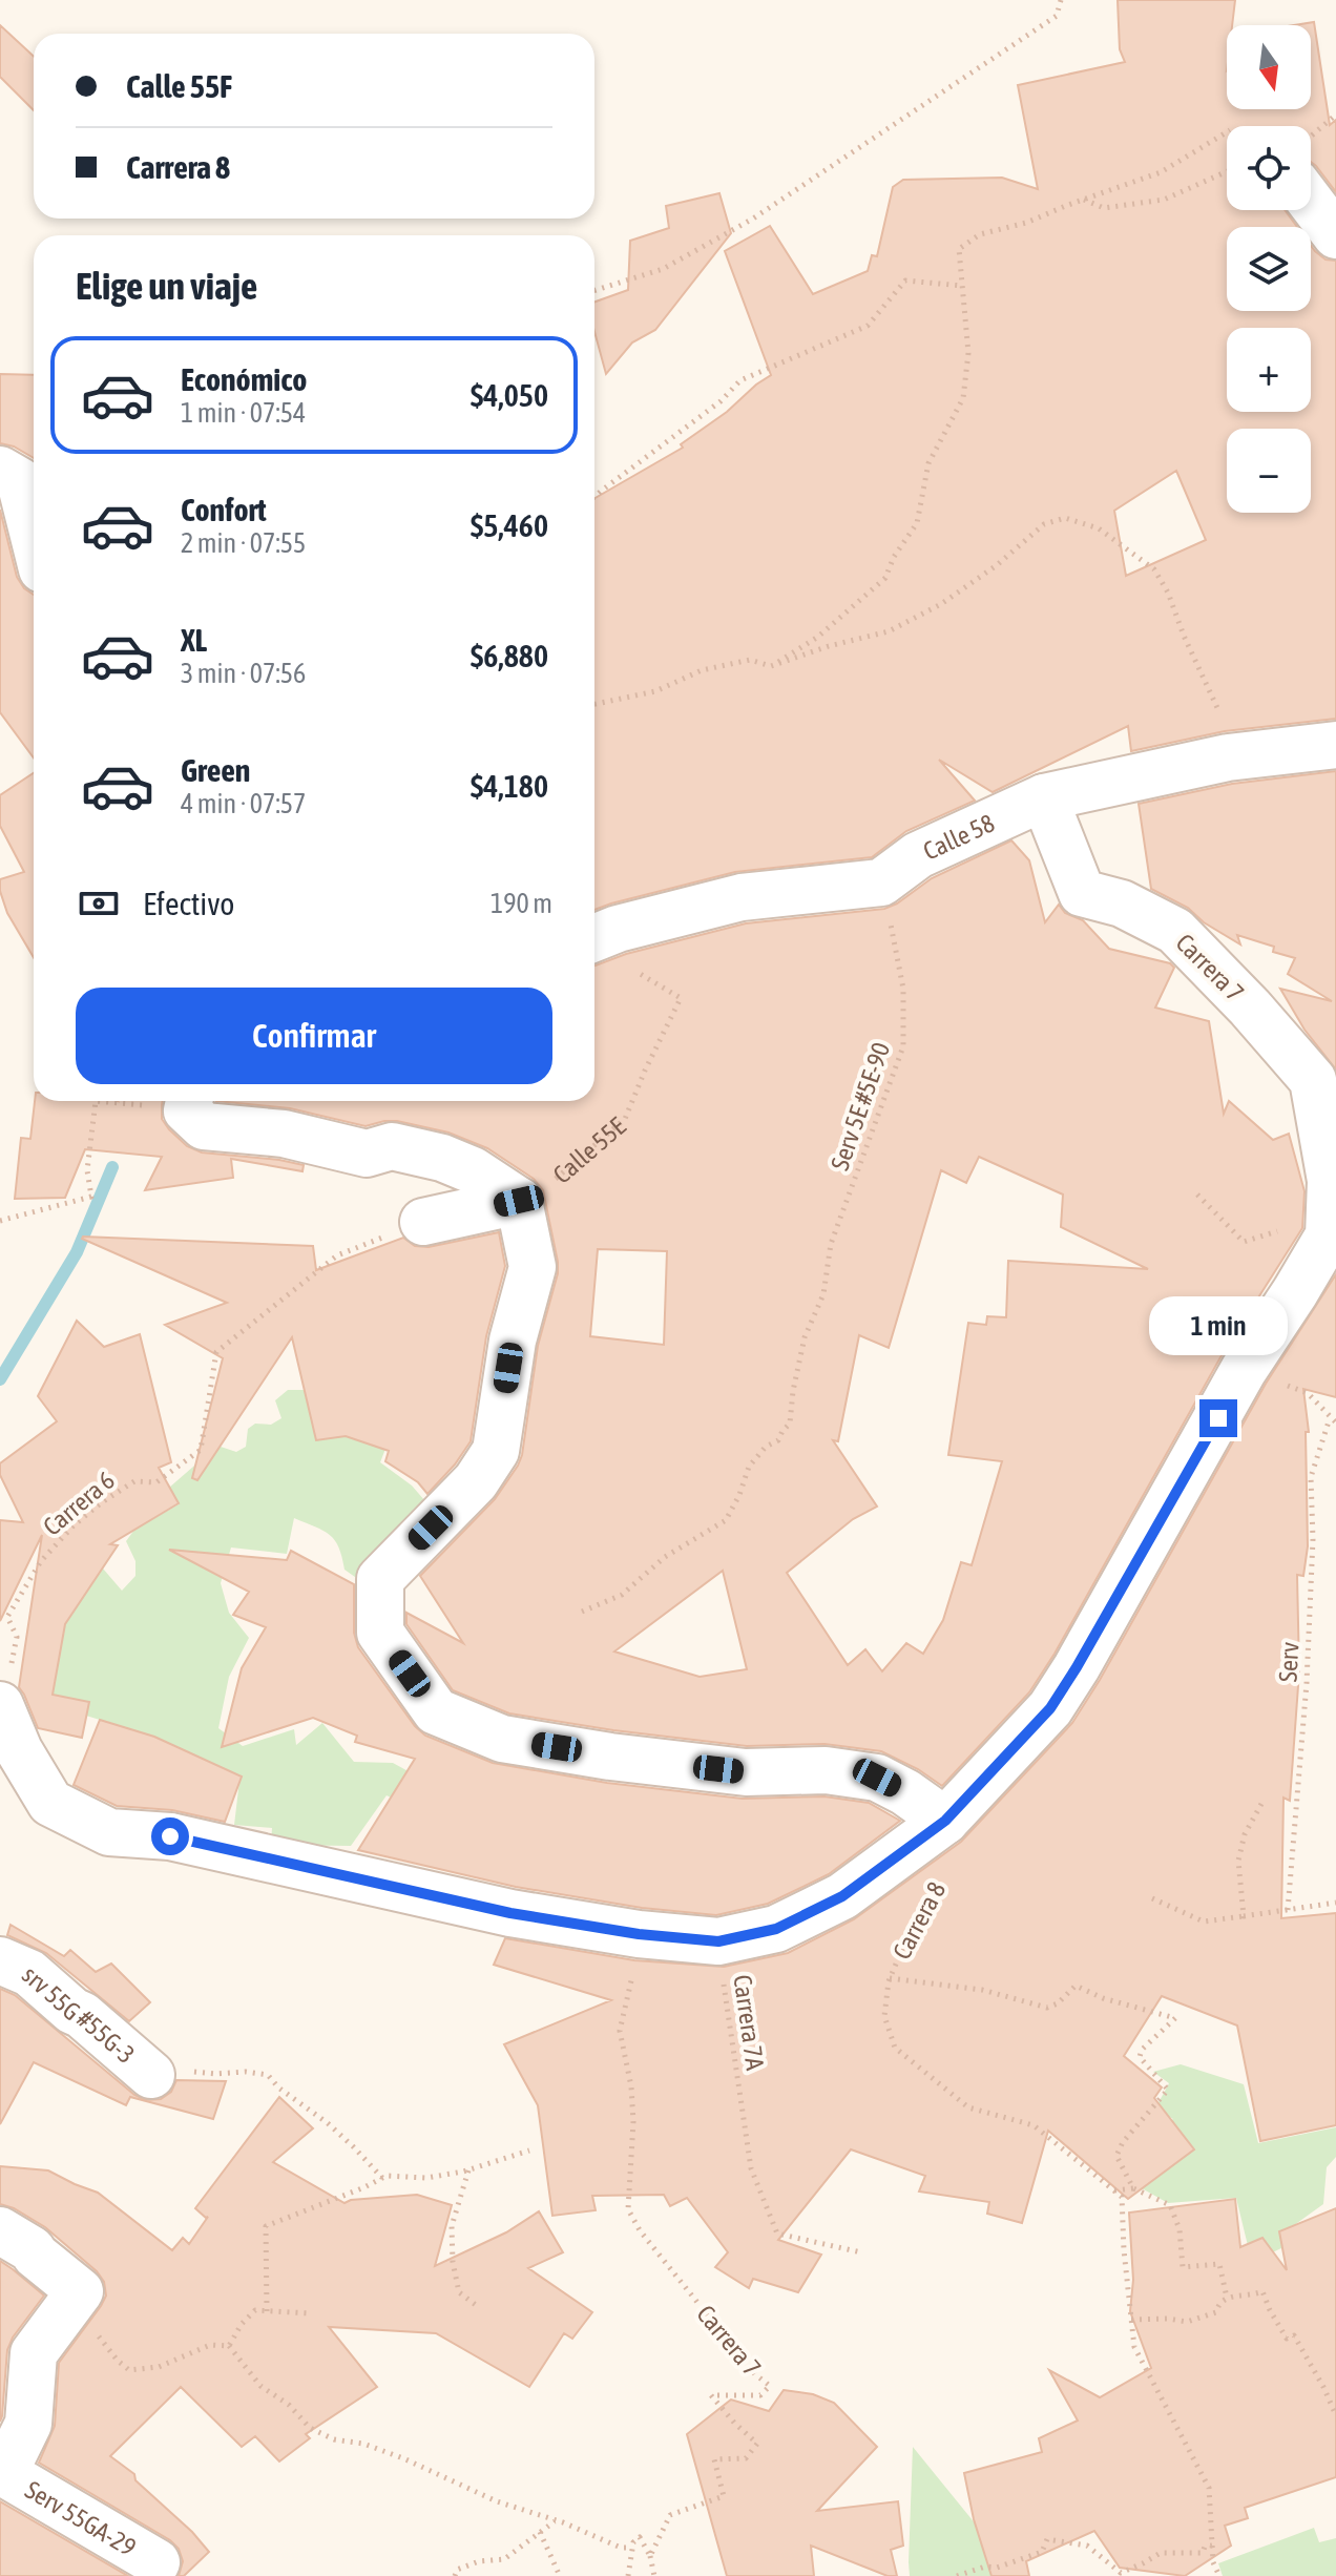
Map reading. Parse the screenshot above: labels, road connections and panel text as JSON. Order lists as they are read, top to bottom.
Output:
{
  "streets": {
    "street": [
      "Calle 58",
      "Carrera 7",
      "srv 55G #55G-3",
      "Serv 55GA-29"
    ],
    "path": [
      "Serv 5E #5E-90",
      "Calle 55E",
      "Carrera 6",
      "Serv",
      "Carrera 8",
      "Carrera 7A"
    ]
  },
  "crossings": [
    ["Calle 58", "Carrera 7"],
    ["Calle 58", "Serv 5E #5E-90"]
  ],
  "north": "bottom",
  "page": {
    "map_buttons": ["+", "−"],
    "banner": ["Calle 55F", "Carrera 8"],
    "heading": "Elige un viaje",
    "list": [
      {
        "name": "Económico",
        "note": "1 min · 07:54",
        "value": "$4,050"
      },
      {
        "name": "Confort",
        "note": "2 min · 07:55",
        "value": "$5,460"
      },
      {
        "name": "XL",
        "note": "3 min · 07:56",
        "value": "$6,880"
      },
      {
        "name": "Green",
        "note": "4 min · 07:57",
        "value": "$4,180"
      }
    ],
    "pay": ["Efectivo", "190 m"],
    "buttons": "Confirmar",
    "bubble": "1 min"
  }
}
